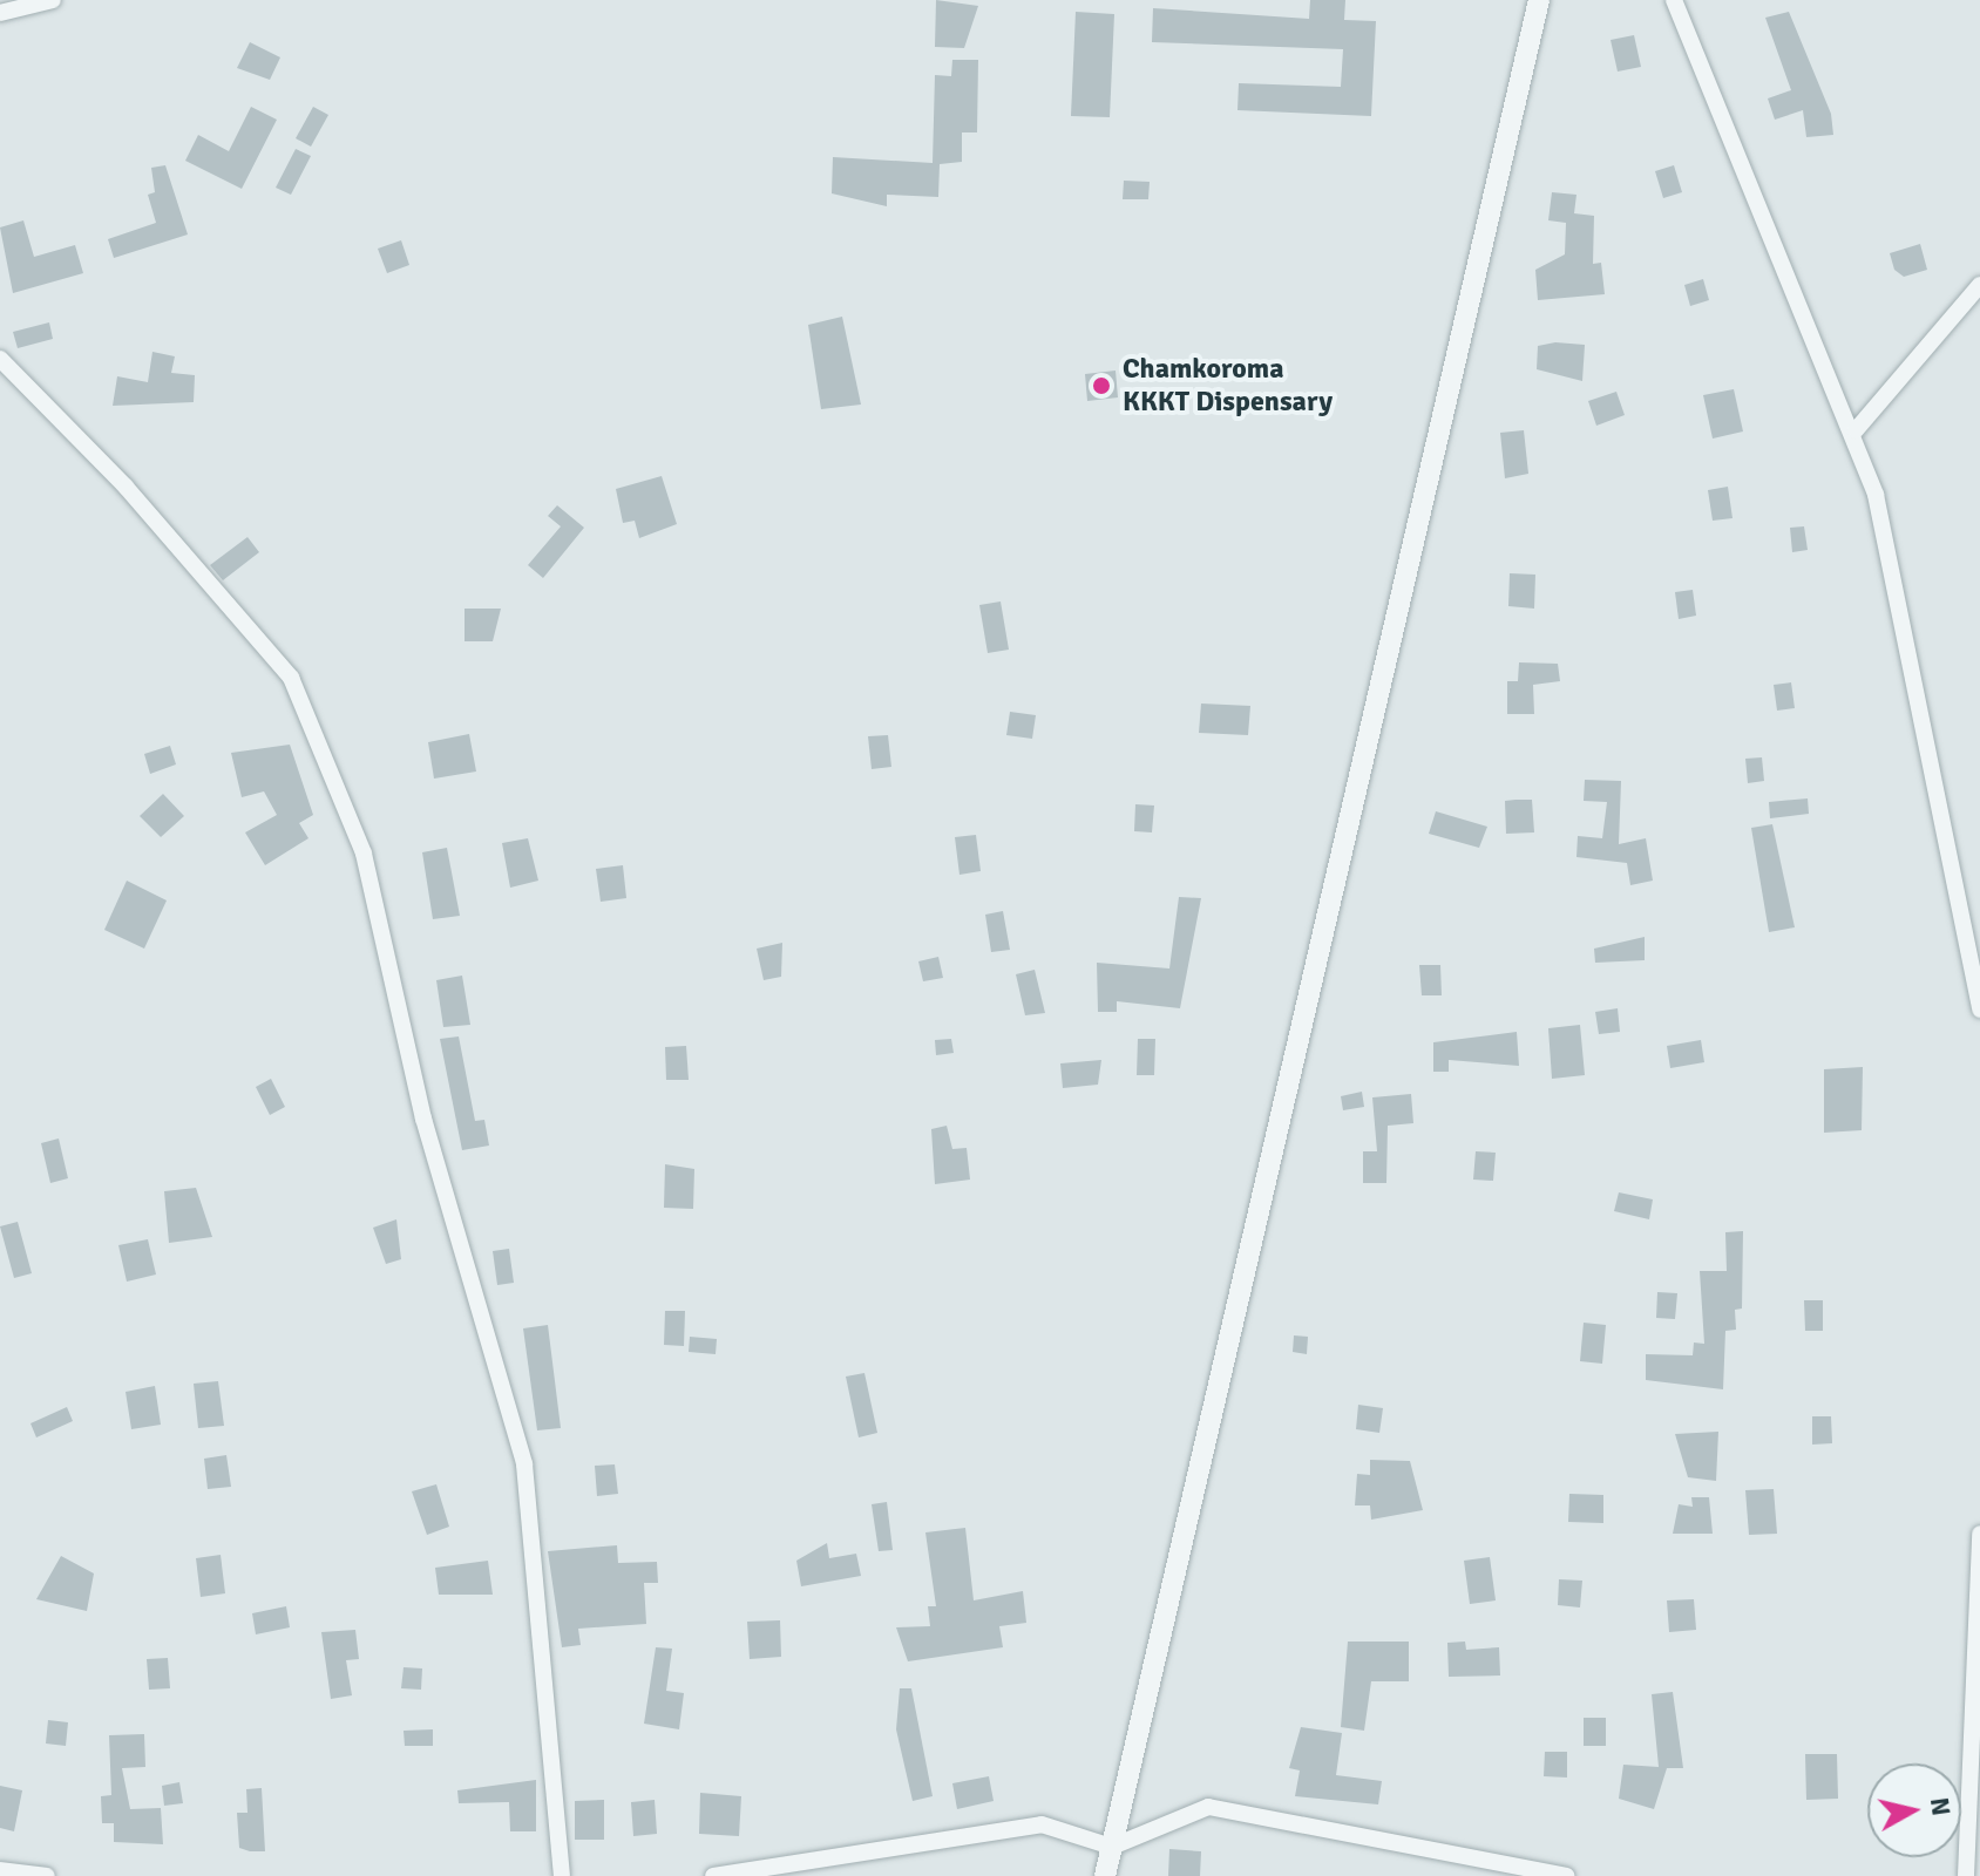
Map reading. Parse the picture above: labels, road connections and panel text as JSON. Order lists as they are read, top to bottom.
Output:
{
  "places": ["Chamkoroma KKKT Dispensary"],
  "north": "right"
}
